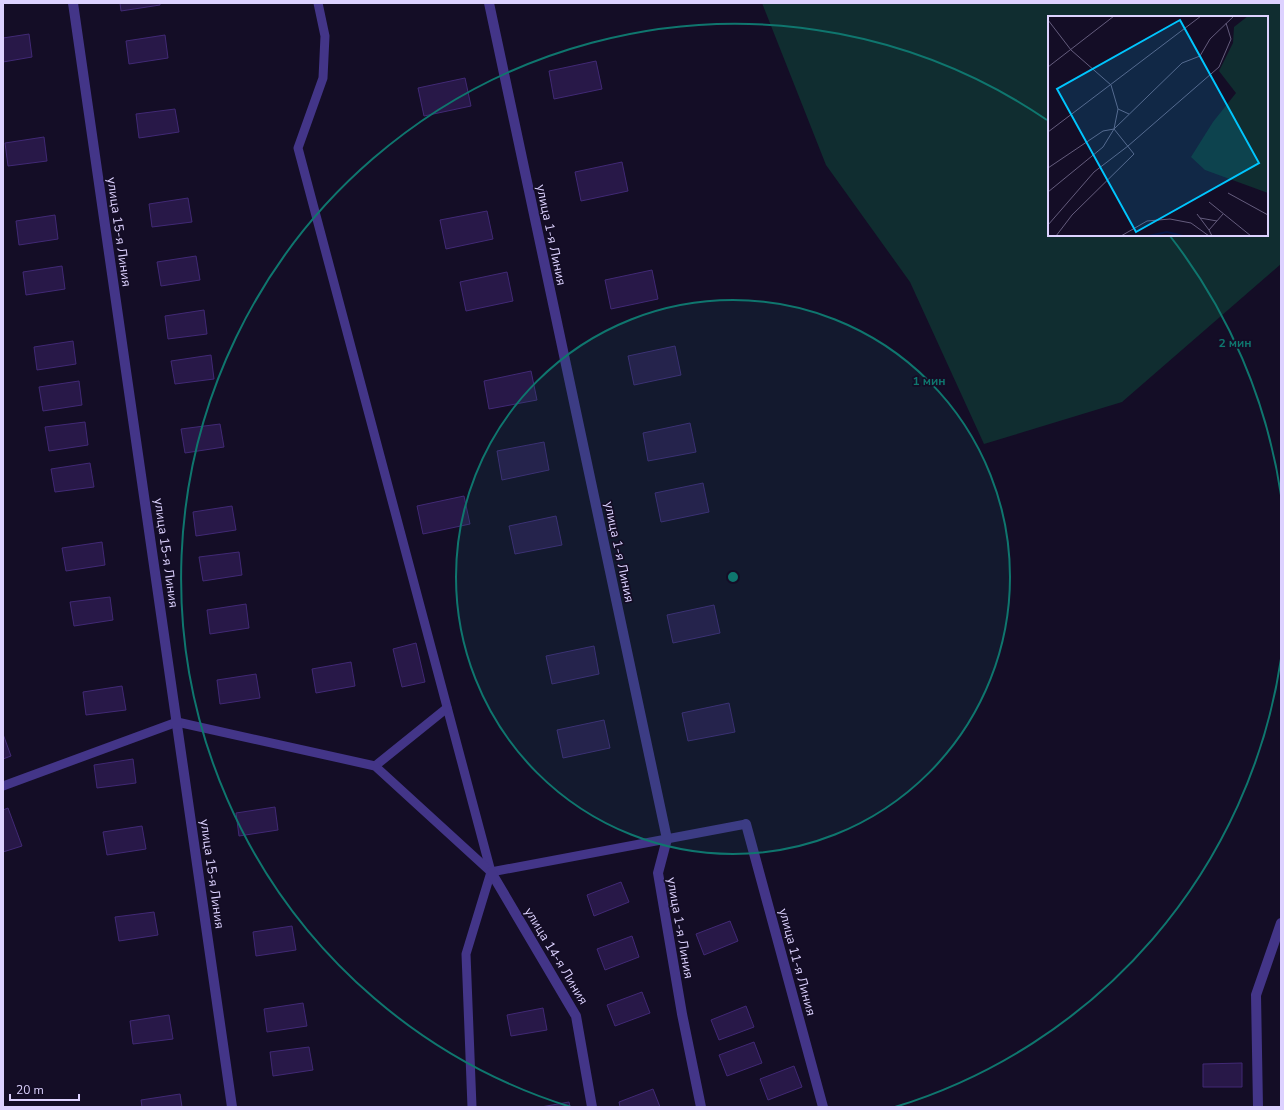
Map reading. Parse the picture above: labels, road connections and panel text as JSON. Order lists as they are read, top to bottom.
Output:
{
  "streets": {
    "street": [
      "улица 15-я Линия",
      "улица 1-я Линия",
      "улица 14-я Линия",
      "улица 11-я Линия"
    ]
  },
  "scale_bar": "20 m",
  "rings": ["2 мин", "1 мин"]
}
